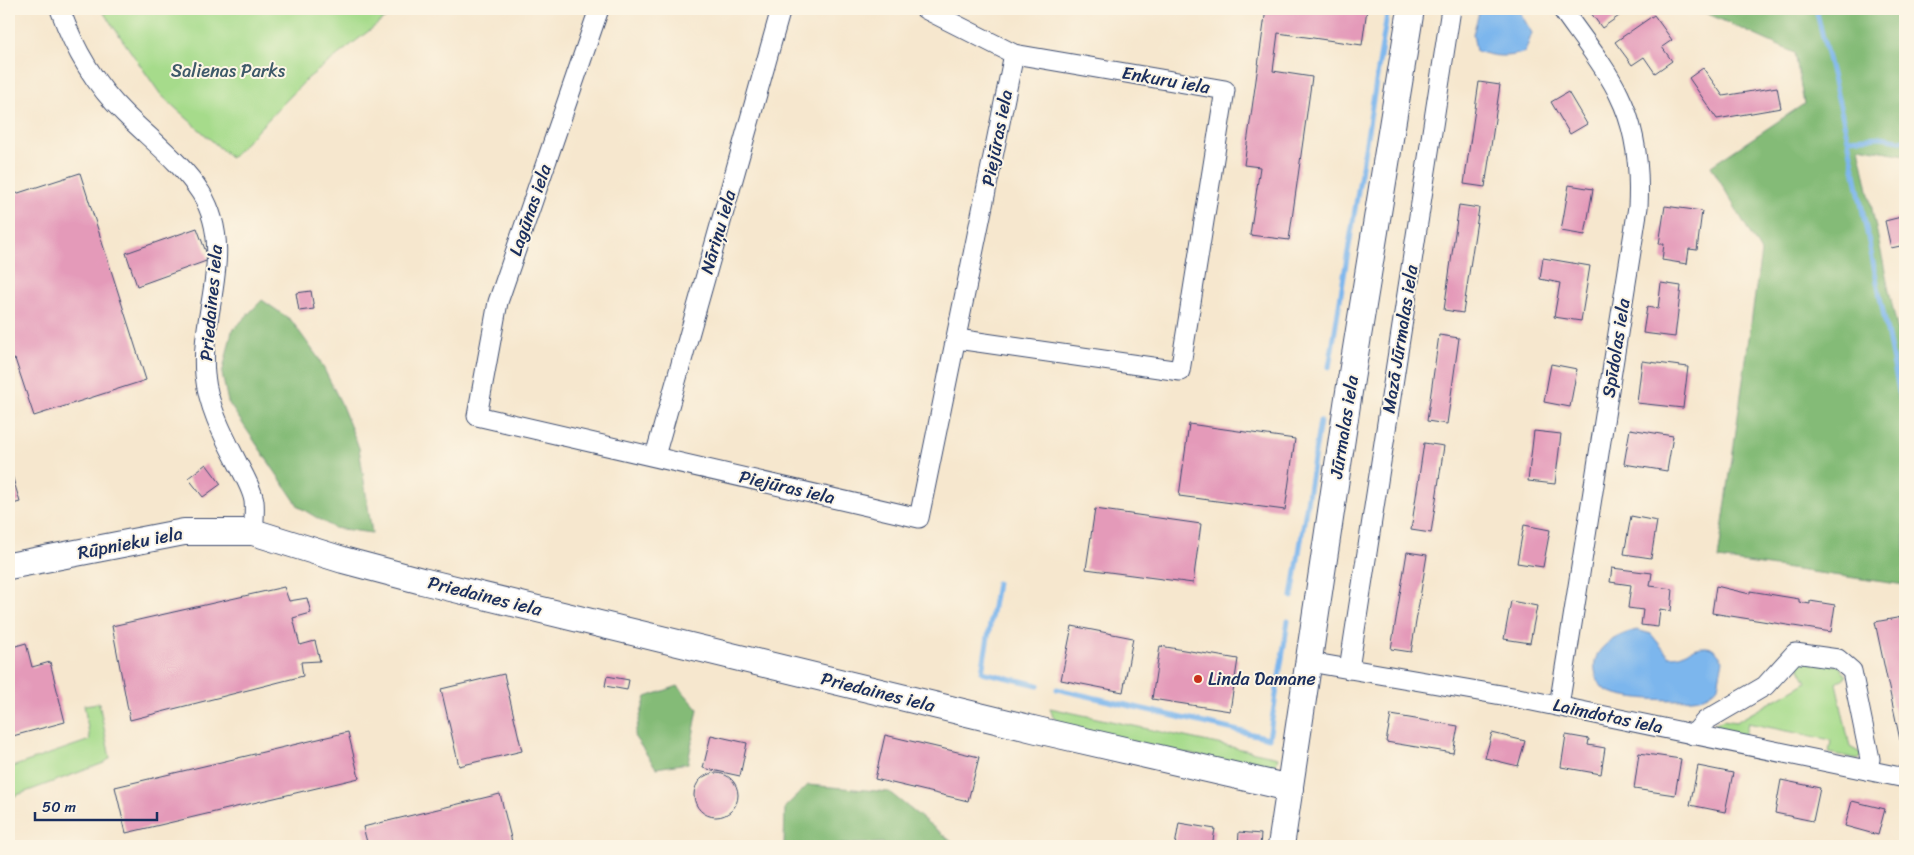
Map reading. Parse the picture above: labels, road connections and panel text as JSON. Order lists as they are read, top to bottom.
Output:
{
  "streets": {
    "street": [
      "Enkuru iela",
      "Piejūras iela",
      "Lagūnas iela",
      "Nāriņu iela",
      "Priedaines iela",
      "Mazā Jūrmalas iela",
      "Spīdolas iela",
      "Jūrmalas iela",
      "Rūpnieku iela",
      "Laimdotas iela"
    ]
  },
  "crossings": [
    ["Enkuru iela", "Piejūras iela"],
    ["Piejūras iela", "Lagūnas iela"],
    ["Piejūras iela", "Nāriņu iela"],
    ["Priedaines iela", "Jūrmalas iela"],
    ["Priedaines iela", "Rūpnieku iela"],
    ["Mazā Jūrmalas iela", "Laimdotas iela"],
    ["Spīdolas iela", "Laimdotas iela"],
    ["Jūrmalas iela", "Laimdotas iela"]
  ],
  "parks": ["Salienas Parks"],
  "places": ["Linda Damane"],
  "scale_bar": "50 m"
}
